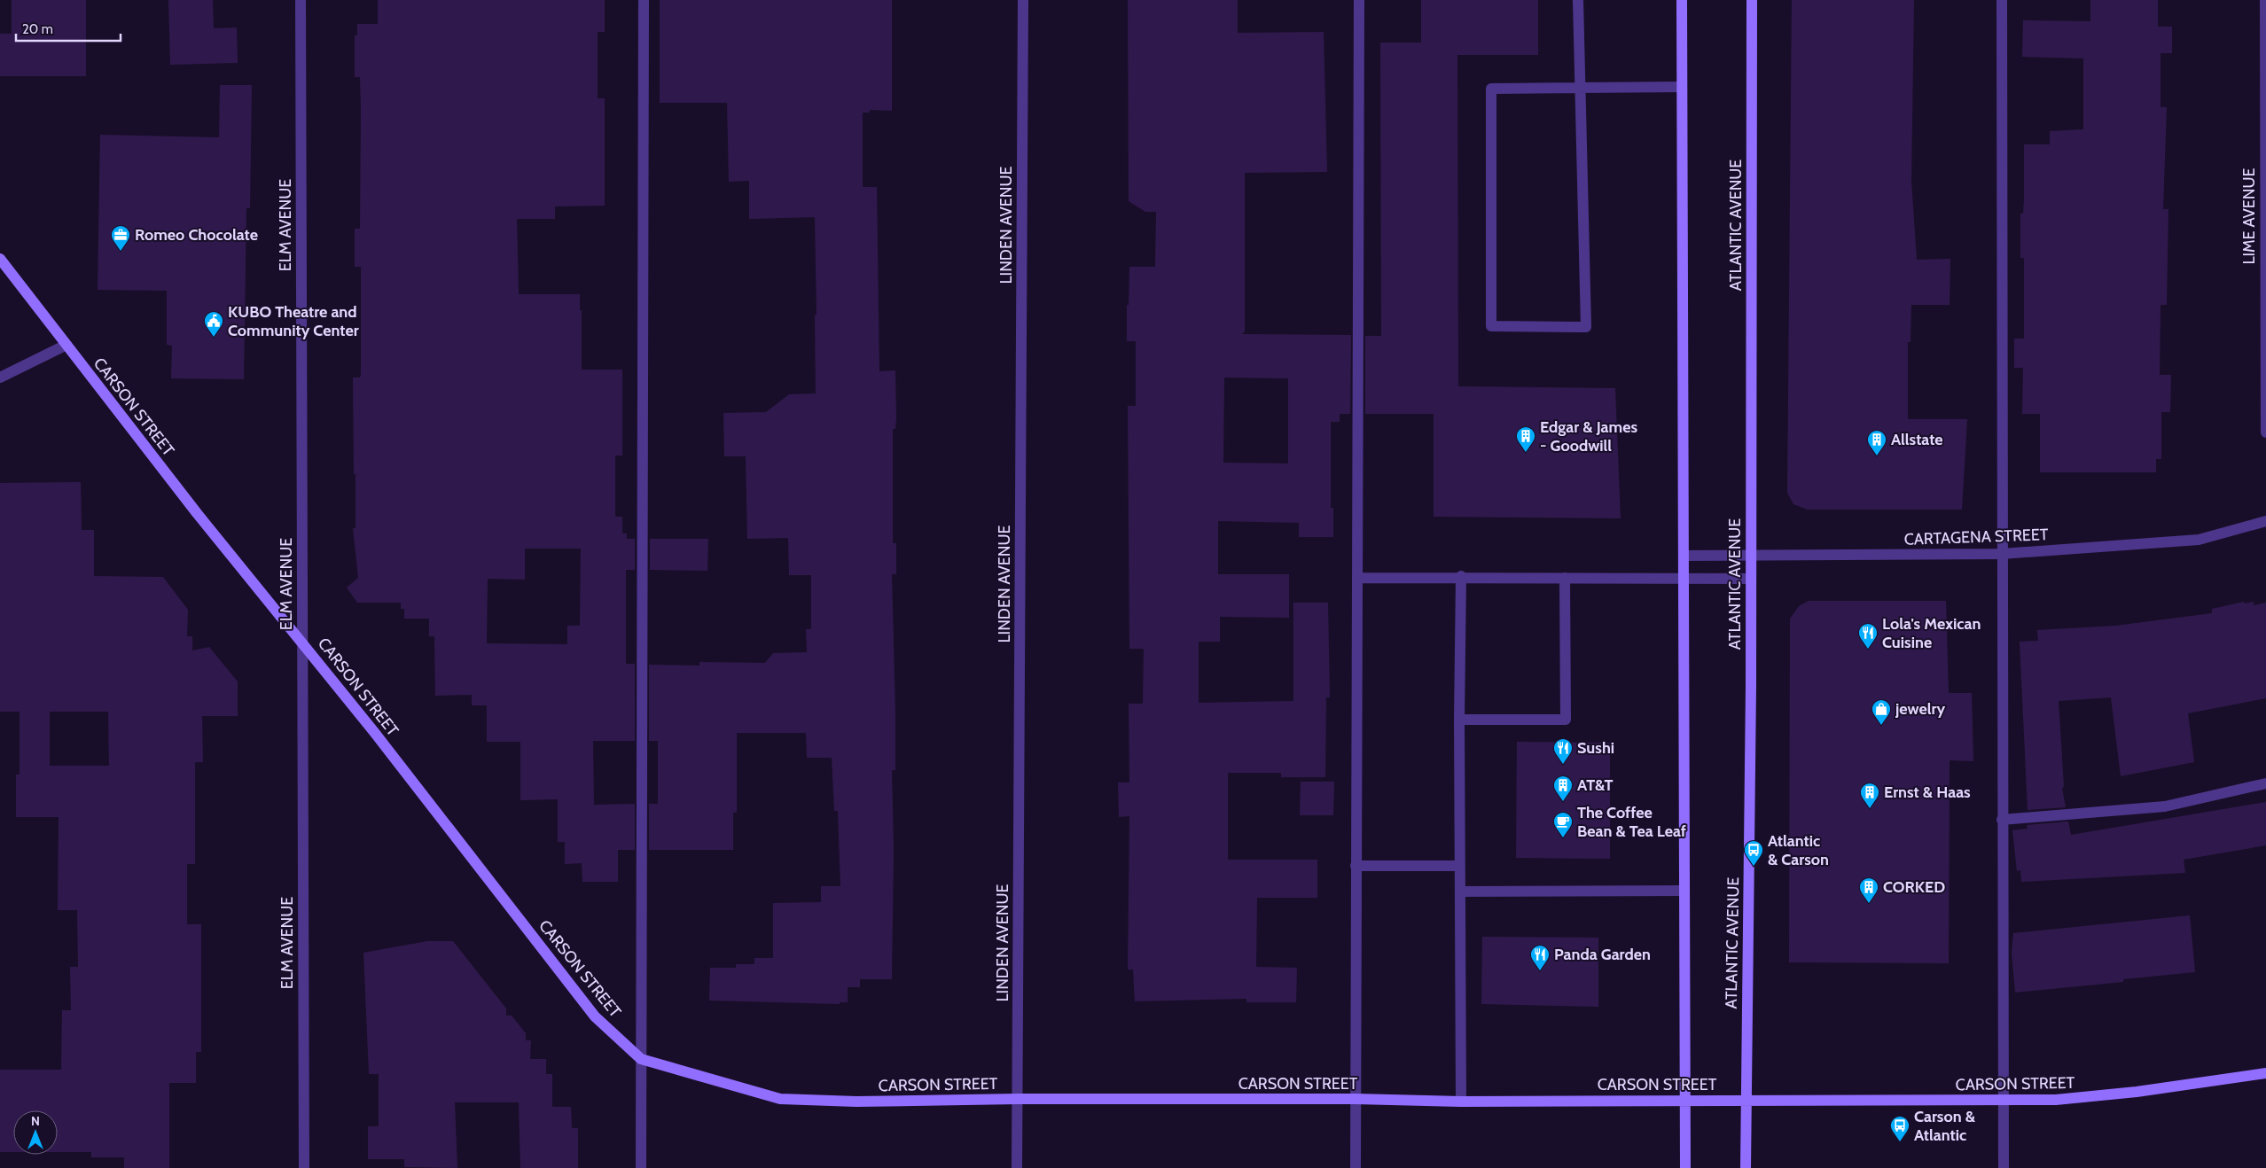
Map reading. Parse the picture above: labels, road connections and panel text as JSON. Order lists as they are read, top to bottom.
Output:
{
  "streets": {
    "main road": ["ATLANTIC AVENUE", "CARSON STREET"],
    "street": [
      "LIME AVENUE",
      "ELM AVENUE",
      "LINDEN AVENUE",
      "CARTAGENA STREET"
    ]
  },
  "crossings": [
    ["ELM AVENUE", "CARSON STREET"],
    ["LINDEN AVENUE", "CARSON STREET"],
    ["ATLANTIC AVENUE", "CARSON STREET"],
    ["ATLANTIC AVENUE", "CARTAGENA STREET"]
  ],
  "places": {
    "office": ["Romeo Chocolate"],
    "public building": ["KUBO Theatre and Community Center"],
    "building": [
      "Edgar & James - Goodwill",
      "Allstate",
      "AT&T",
      "Ernst & Haas",
      "CORKED"
    ],
    "restaurant": ["Lola's Mexican Cuisine", "Sushi", "Panda Garden"],
    "shop": ["jewelry"],
    "cafe": ["The Coffee Bean & Tea Leaf"],
    "bus stop": ["Atlantic & Carson", "Carson & Atlantic"]
  },
  "scale_bar": "20 m",
  "north": "top"
}
